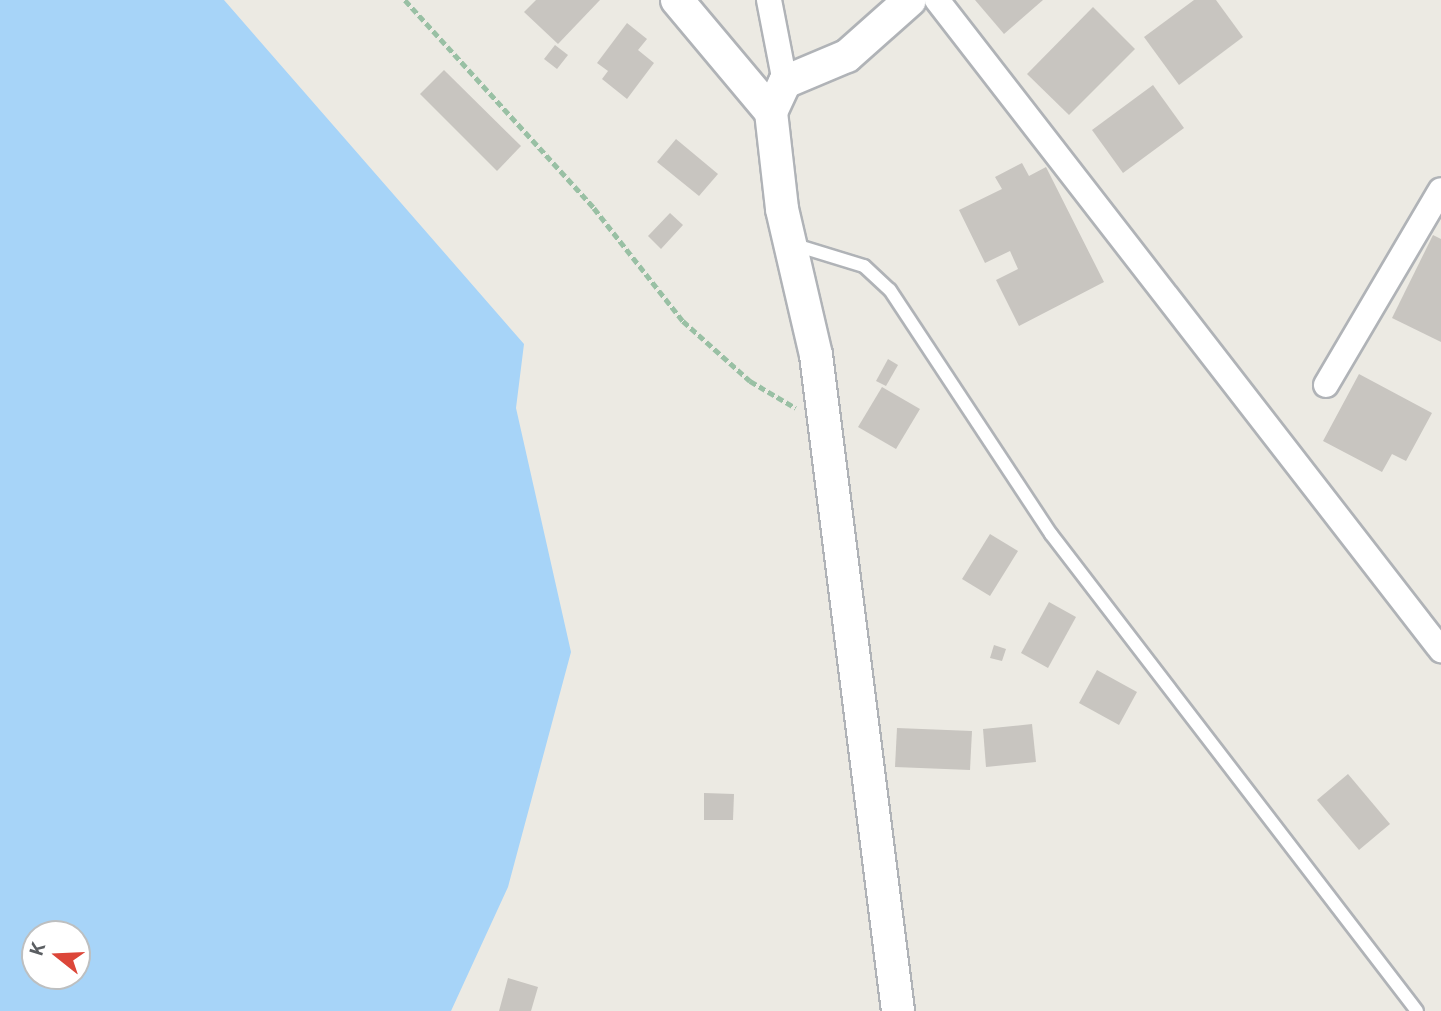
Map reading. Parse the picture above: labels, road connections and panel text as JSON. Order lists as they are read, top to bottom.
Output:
{
  "north": "left"
}
